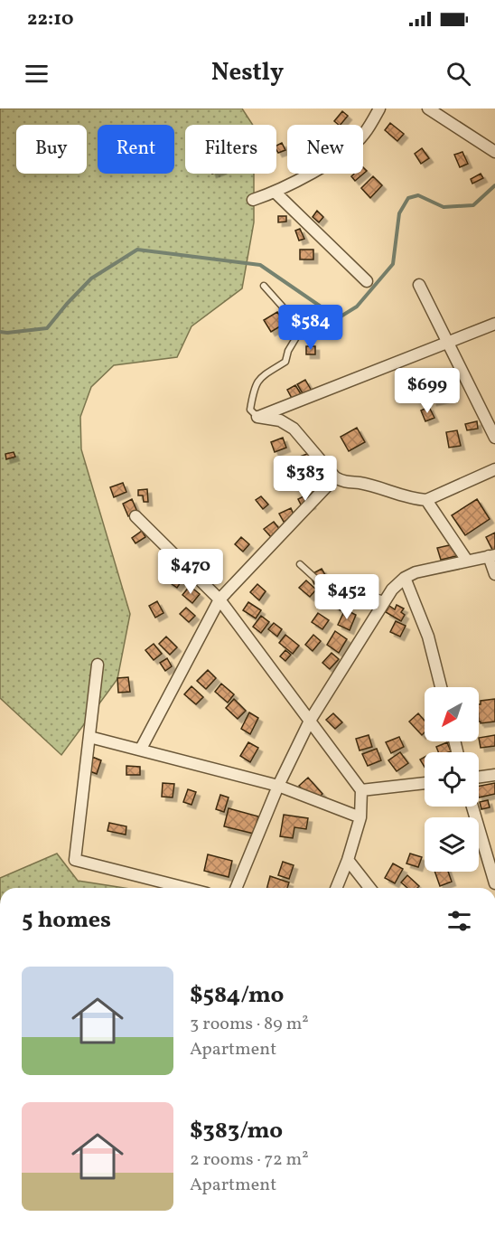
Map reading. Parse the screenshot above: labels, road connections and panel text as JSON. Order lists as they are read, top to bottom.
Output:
{
  "north": "bottom left",
  "page": {
    "status": "22:10",
    "header": "Nestly",
    "chip": [
      "Buy",
      "Rent",
      "Filters",
      "New"
    ],
    "price": [
      "$584",
      "$699",
      "$383",
      "$470",
      "$452"
    ],
    "heading": "5 homes",
    "list": [
      {
        "name": "$584/mo",
        "note": "3 rooms · 89 m² · Apartment"
      },
      {
        "name": "$383/mo",
        "note": "2 rooms · 72 m² · Apartment"
      }
    ]
  }
}
